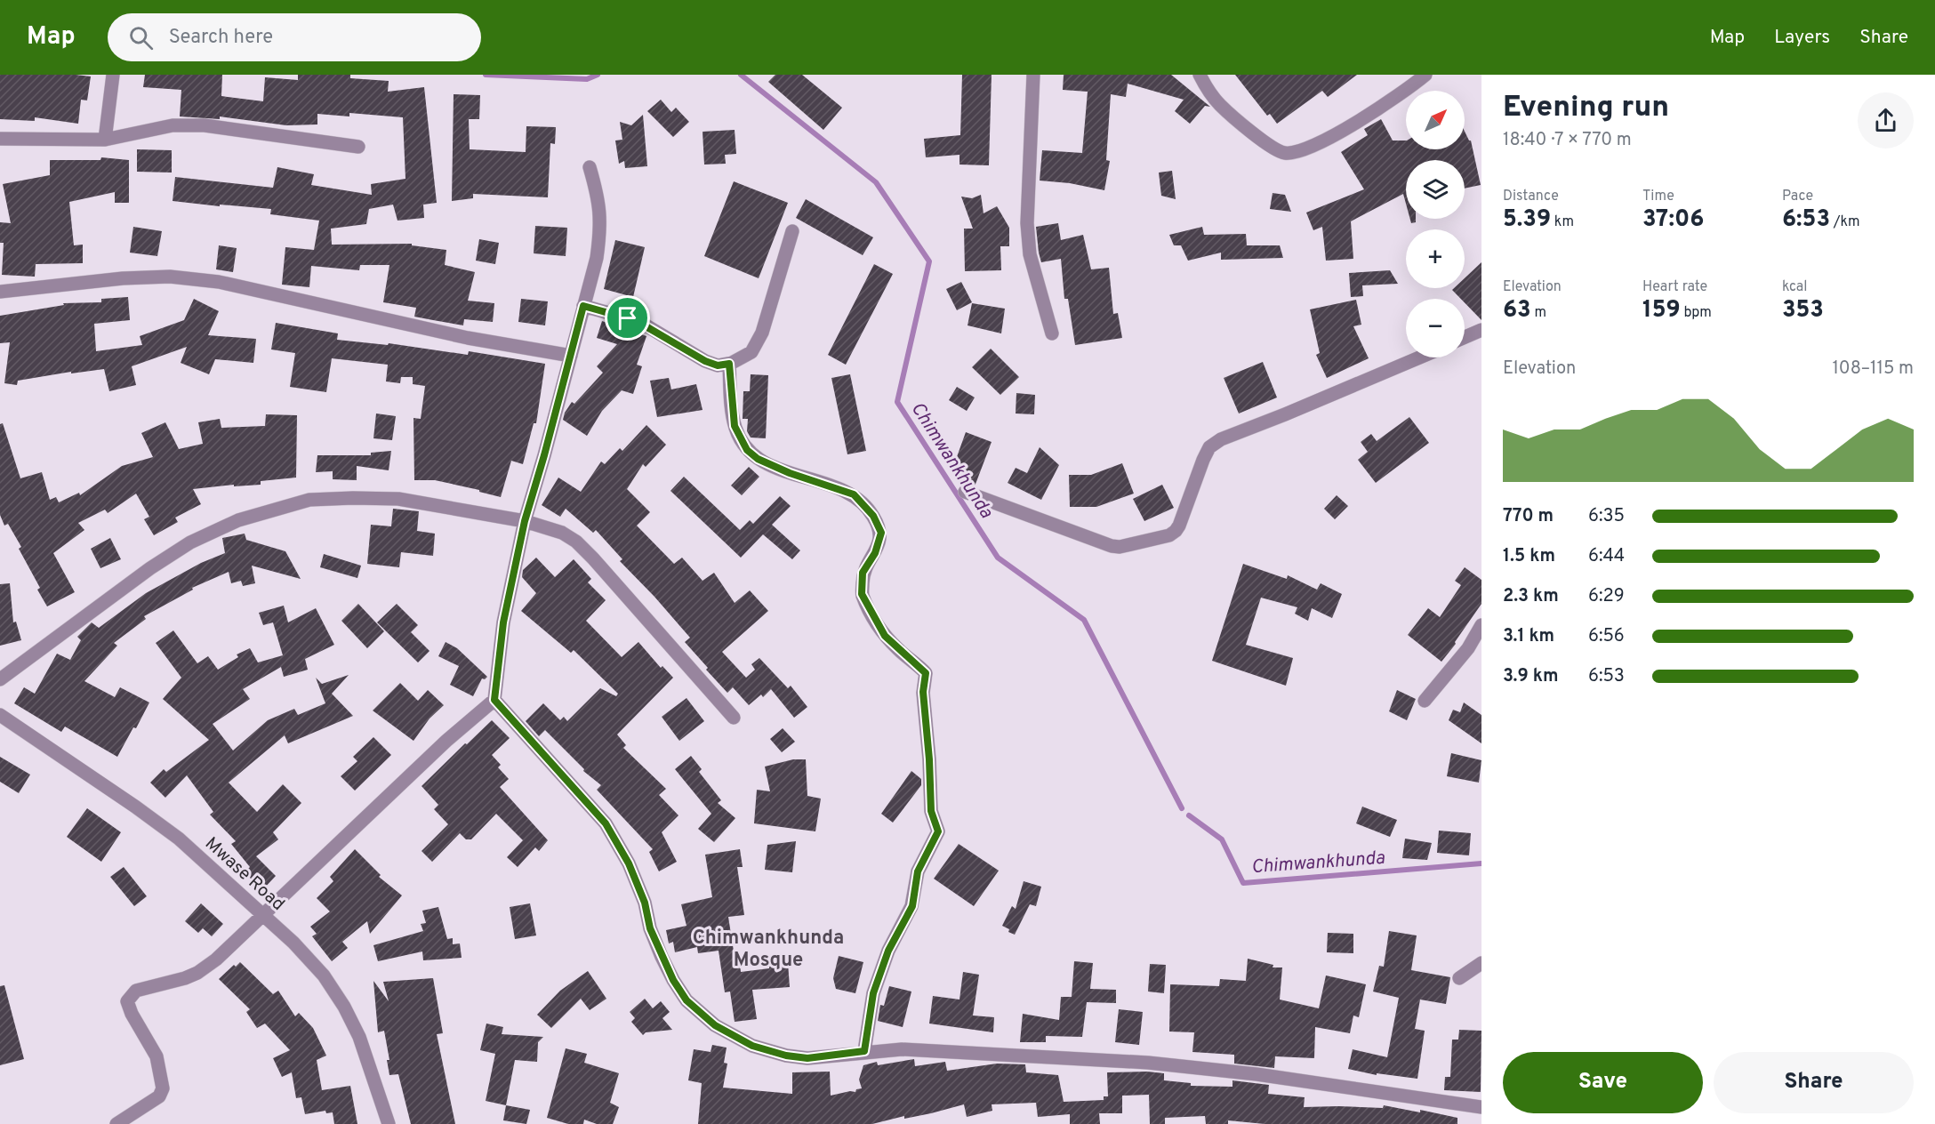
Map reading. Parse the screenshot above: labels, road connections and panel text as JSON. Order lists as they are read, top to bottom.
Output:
{
  "streets": {
    "street": ["Mwase Road"]
  },
  "districts": ["Chimwankhunda Mosque"],
  "water": ["Chimwankhunda"],
  "north": "top right",
  "page": {
    "header": "Map",
    "search": "Search here",
    "nav": ["Map", "Layers", "Share"],
    "heading": ["Evening run", "18:40 · 7 × 770 m"],
    "map_buttons": ["+", "−"],
    "stats": [
      ["Distance", "5.39 km"],
      ["Time", "37:06"],
      ["Pace", "6:53 /km"],
      ["Elevation", "63 m"],
      ["Heart rate", "159 bpm"],
      ["kcal", "353"]
    ],
    "chart": ["Elevation", "108–115 m"],
    "list": [
      {
        "name": "770 m",
        "note": "6:35"
      },
      {
        "name": "1.5 km",
        "note": "6:44"
      },
      {
        "name": "2.3 km",
        "note": "6:29"
      },
      {
        "name": "3.1 km",
        "note": "6:56"
      },
      {
        "name": "3.9 km",
        "note": "6:53"
      }
    ],
    "buttons": ["Save", "Share"]
  }
}
